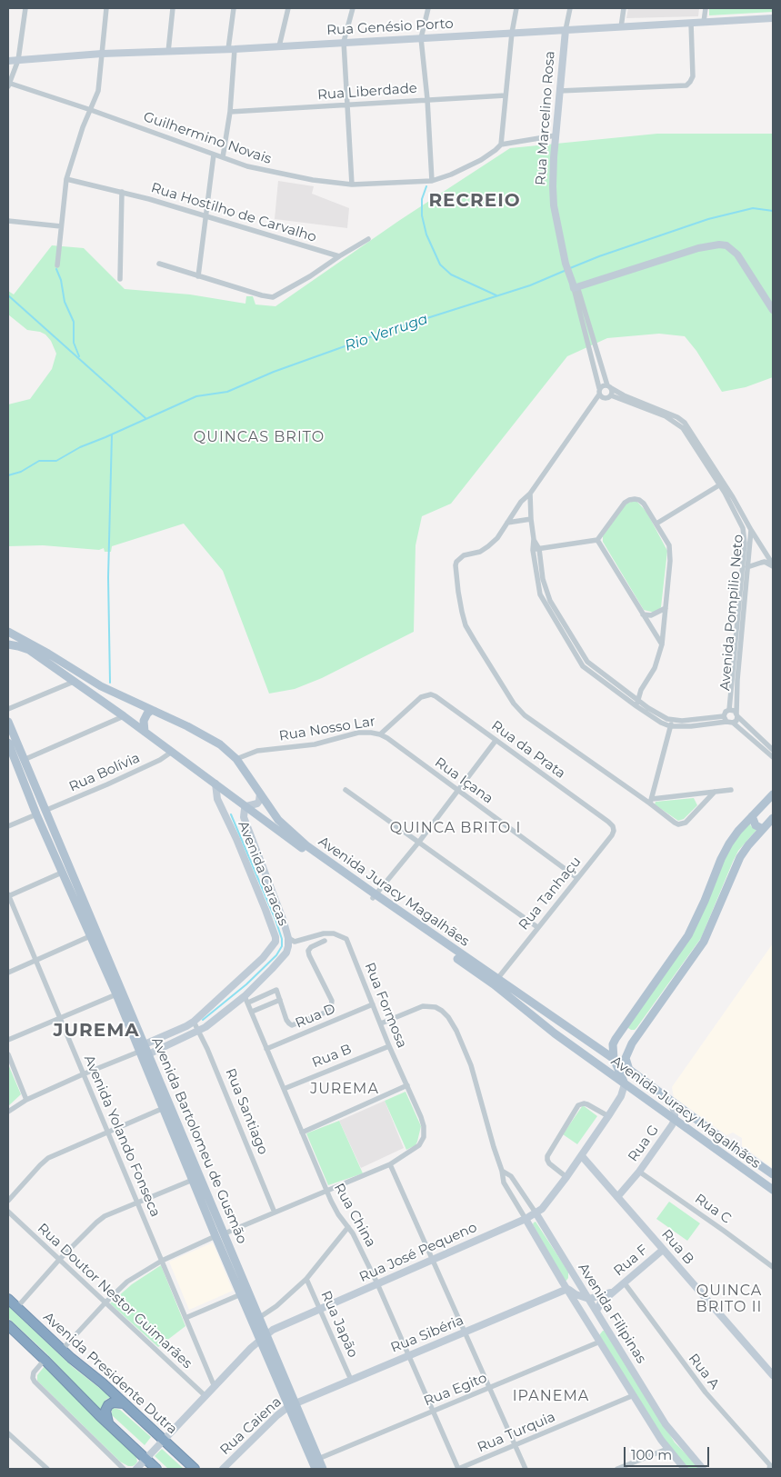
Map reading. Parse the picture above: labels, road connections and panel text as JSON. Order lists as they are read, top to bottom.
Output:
{
  "streets": {
    "highway": ["Avenida Presidente Dutra"],
    "main road": ["Avenida Juracy Magalhães", "Avenida Bartolomeu de Gusmão"],
    "street": [
      "Rua Genésio Porto",
      "Rua Liberdade",
      "Rua Marcelino Rosa",
      "Guilhermino Novais",
      "Rua Hostilho de Carvalho",
      "Avenida Pompilio Neto",
      "Rua Nosso Lar",
      "Rua da Prata",
      "Rua Bolívia",
      "Rua Içana",
      "Avenida Caracas",
      "Rua Tanhaçu",
      "Rua Formosa",
      "Rua D",
      "Rua B",
      "Rua Santiago",
      "Avenida Yolando Fonseca",
      "Rua G",
      "Rua C",
      "Rua China",
      "Rua José Pequeno",
      "Rua F",
      "Rua Doutor Nestor Guimarães",
      "Avenida Filipinas",
      "Rua Japão",
      "Rua Sibéria",
      "Rua A",
      "Rua Egito",
      "Rua Caiena",
      "Rua Turquia"
    ]
  },
  "crossings": [
    ["Rua Genésio Porto", "Rua Marcelino Rosa"],
    ["Rua Marcelino Rosa", "Avenida Pompilio Neto"],
    ["Rua Nosso Lar", "Rua da Prata"],
    ["Rua Nosso Lar", "Rua Içana"],
    ["Rua Nosso Lar", "Avenida Juracy Magalhães"],
    ["Rua da Prata", "Rua Tanhaçu"],
    ["Rua Bolívia", "Avenida Juracy Magalhães"],
    ["Rua Bolívia", "Avenida Bartolomeu de Gusmão"],
    ["Rua Içana", "Rua Tanhaçu"],
    ["Avenida Caracas", "Avenida Juracy Magalhães"],
    ["Avenida Caracas", "Rua Formosa"],
    ["Avenida Caracas", "Rua Santiago"],
    ["Avenida Caracas", "Avenida Bartolomeu de Gusmão"],
    ["Avenida Caracas", "Rua China"],
    ["Avenida Juracy Magalhães", "Rua Tanhaçu"],
    ["Avenida Juracy Magalhães", "Rua G"],
    ["Avenida Juracy Magalhães", "Rua José Pequeno"],
    ["Rua Formosa", "Rua D"],
    ["Rua Formosa", "Rua B"],
    ["Rua Formosa", "Avenida Filipinas"],
    ["Rua D", "Rua China"],
    ["Rua B", "Rua G"],
    ["Rua B", "Rua China"],
    ["Rua B", "Rua José Pequeno"],
    ["Rua B", "Rua F"],
    ["Avenida Bartolomeu de Gusmão", "Rua José Pequeno"],
    ["Avenida Bartolomeu de Gusmão", "Rua Sibéria"],
    ["Avenida Bartolomeu de Gusmão", "Rua Egito"],
    ["Avenida Bartolomeu de Gusmão", "Rua Caiena"],
    ["Rua G", "Rua C"],
    ["Rua China", "Rua José Pequeno"],
    ["Rua China", "Rua Sibéria"],
    ["Rua China", "Rua Egito"],
    ["Rua China", "Rua Turquia"],
    ["Rua José Pequeno", "Avenida Filipinas"],
    ["Rua José Pequeno", "Rua Japão"],
    ["Rua F", "Avenida Filipinas"],
    ["Rua F", "Rua A"],
    ["Avenida Filipinas", "Rua Sibéria"],
    ["Avenida Filipinas", "Rua Egito"],
    ["Avenida Filipinas", "Rua Turquia"],
    ["Rua Japão", "Rua Sibéria"],
    ["Rua Sibéria", "Rua Caiena"]
  ],
  "districts": [
    "RECREIO",
    "QUINCAS BRITO",
    "QUINCA BRITO I",
    "JUREMA",
    "JUREMA",
    "QUINCA BRITO II",
    "IPANEMA"
  ],
  "water": ["Rio Verruga"],
  "scale_bar": "100 m"
}
